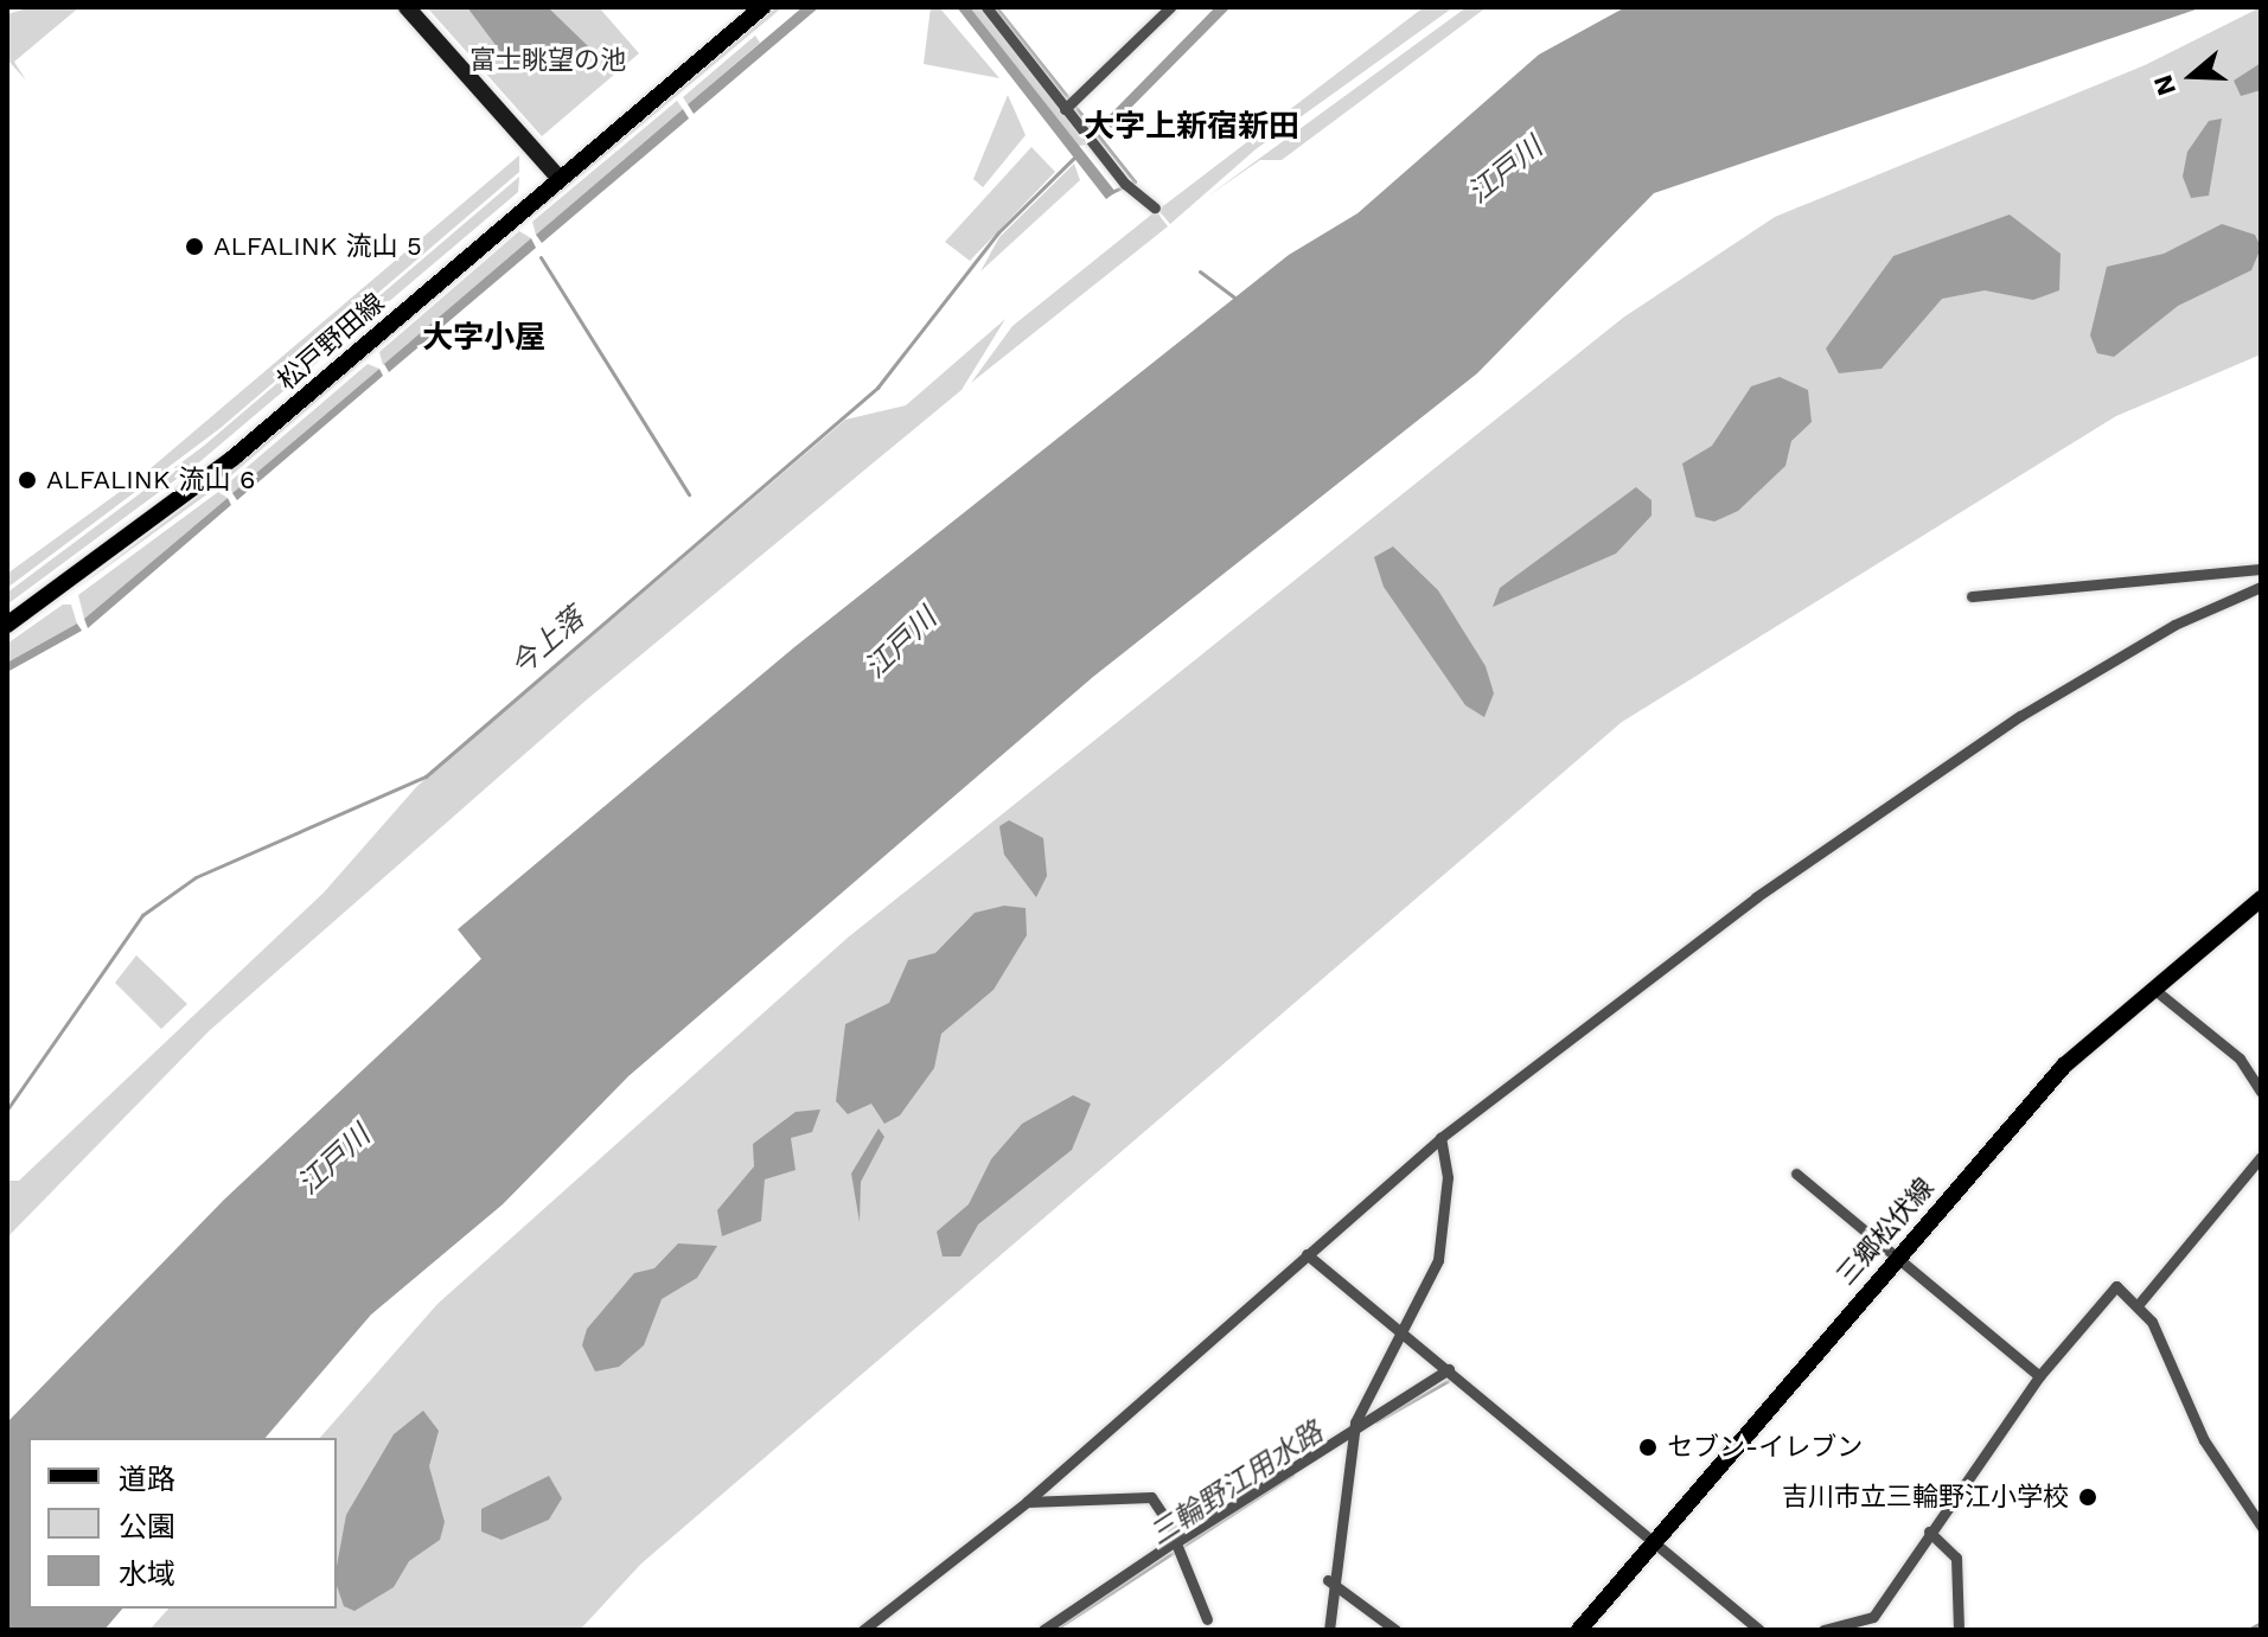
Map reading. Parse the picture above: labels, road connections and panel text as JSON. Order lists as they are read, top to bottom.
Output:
{
  "streets": {
    "main road": ["松戸野田線", "三郷松伏線"]
  },
  "districts": ["大字上新宿新田", "大字小屋"],
  "water": ["江戸川", "今上落", "三輪野江用水路"],
  "parks": ["富士眺望の池"],
  "places": [
    "ALFALINK 流山 5",
    "ALFALINK 流山 6",
    "セブン-イレブン",
    "吉川市立三輪野江小学校"
  ],
  "legend": ["道路", "公園", "水域"],
  "north": "left"
}
